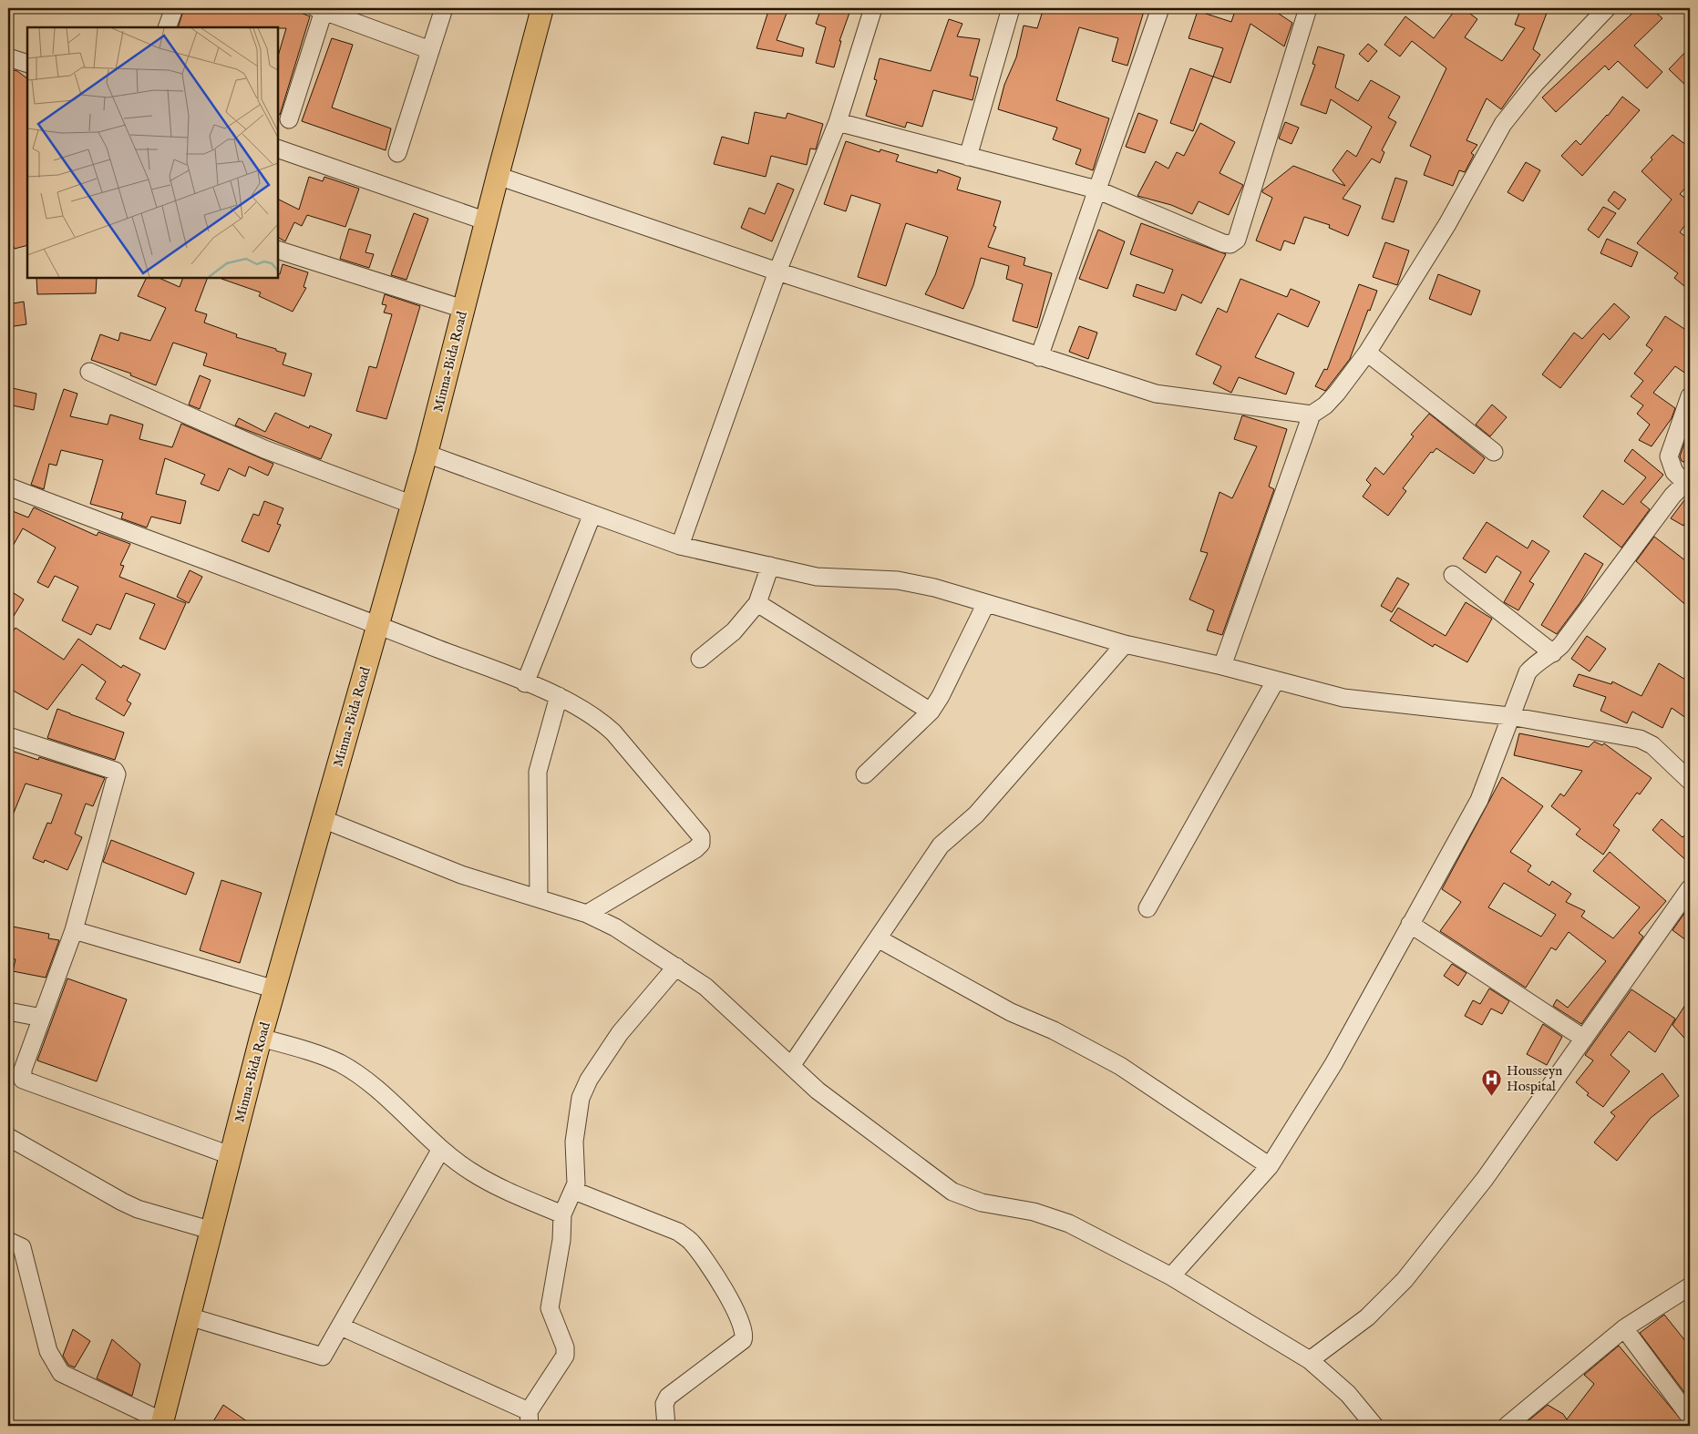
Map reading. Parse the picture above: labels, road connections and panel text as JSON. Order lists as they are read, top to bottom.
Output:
{
  "streets": {
    "main road": ["Minna-Bida Road"]
  },
  "places": {
    "hospital": ["Housseyn Hospital"]
  }
}
